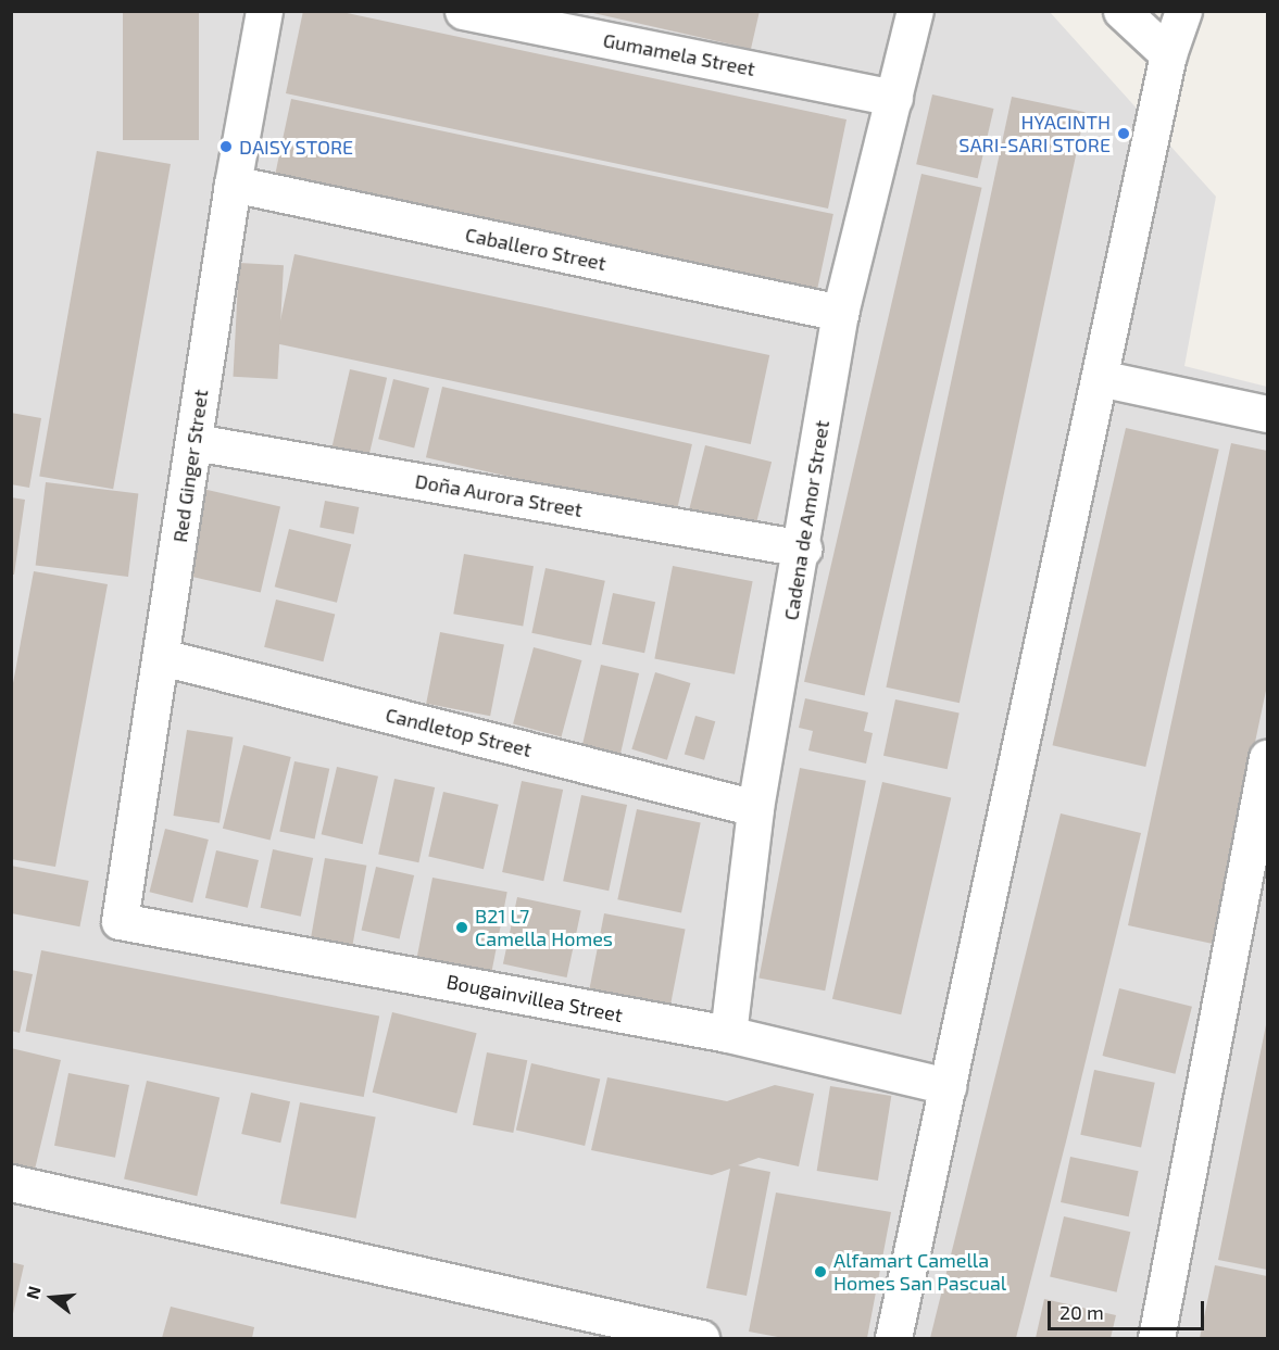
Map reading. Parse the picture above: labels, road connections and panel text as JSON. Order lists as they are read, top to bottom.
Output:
{
  "streets": {
    "street": [
      "Gumamela Street",
      "Caballero Street",
      "Red Ginger Street",
      "Doña Aurora Street",
      "Cadena de Amor Street",
      "Candletop Street",
      "Bougainvillea Street"
    ]
  },
  "crossings": [
    ["Gumamela Street", "Cadena de Amor Street"],
    ["Caballero Street", "Red Ginger Street"],
    ["Caballero Street", "Cadena de Amor Street"],
    ["Red Ginger Street", "Doña Aurora Street"],
    ["Red Ginger Street", "Candletop Street"],
    ["Red Ginger Street", "Bougainvillea Street"],
    ["Doña Aurora Street", "Cadena de Amor Street"],
    ["Cadena de Amor Street", "Candletop Street"],
    ["Cadena de Amor Street", "Bougainvillea Street"]
  ],
  "places": [
    "HYACINTH SARI-SARI STORE",
    "DAISY STORE",
    "B21 L7 Camella Homes",
    "Alfamart Camella Homes San Pascual"
  ],
  "scale_bar": "20 m",
  "north": "left"
}
